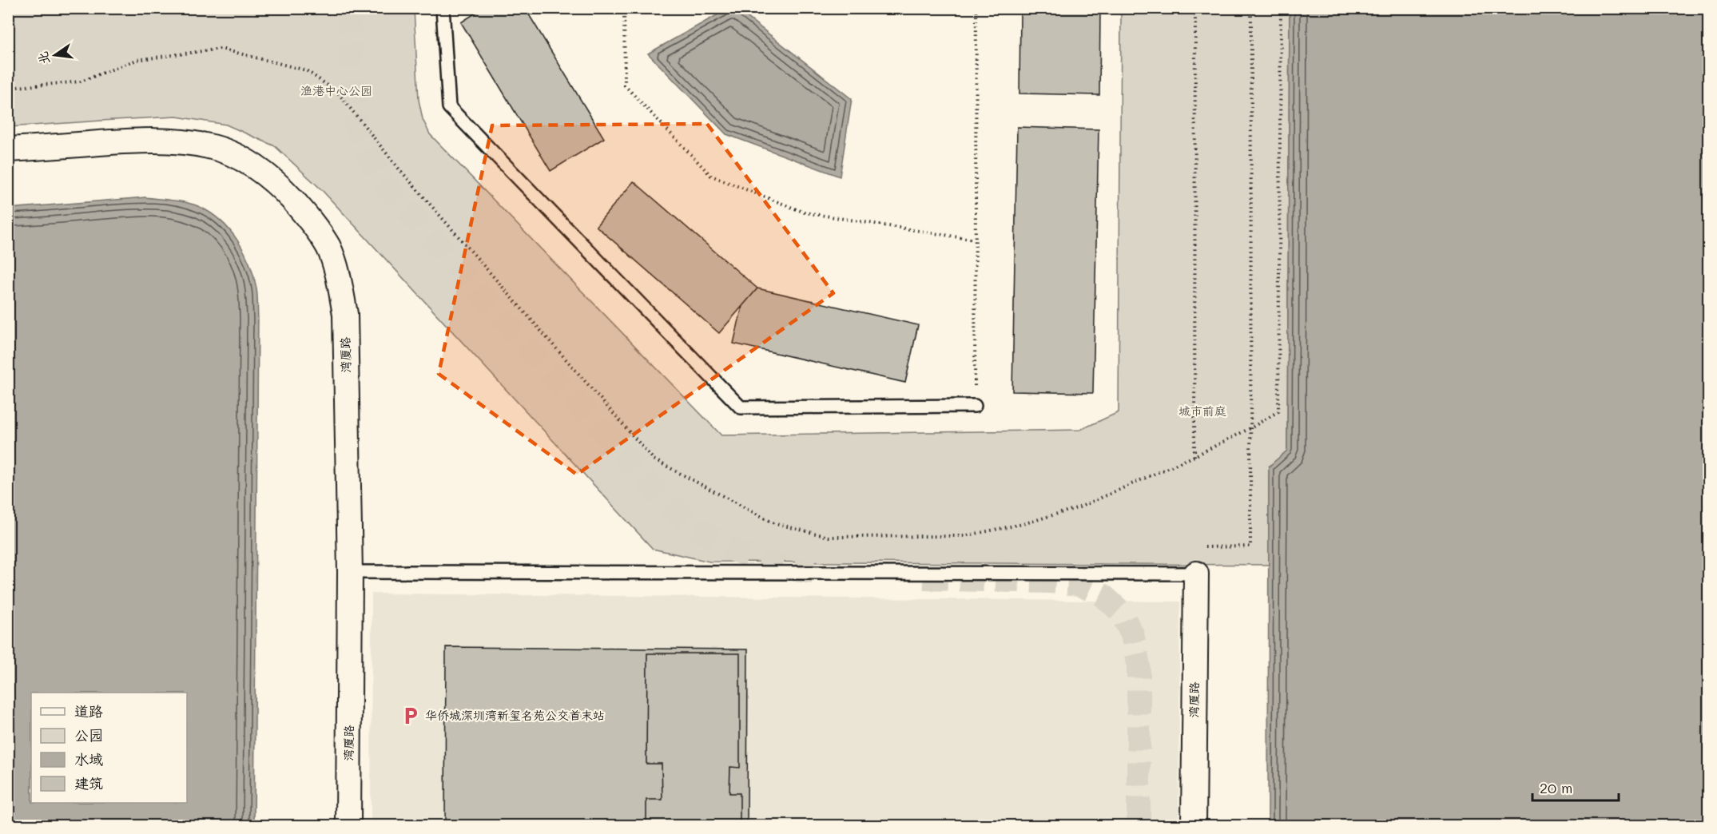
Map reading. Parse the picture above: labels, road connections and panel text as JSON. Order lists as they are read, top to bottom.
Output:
{
  "streets": {
    "street": ["湾厦路"]
  },
  "parks": ["渔港中心公园", "城市前庭"],
  "places": {
    "parking": ["华侨城深圳湾新玺名苑公交首末站"]
  },
  "legend": [
    "道路",
    "公园",
    "水域",
    "建筑"
  ],
  "scale_bar": "20 m",
  "north": "left"
}
